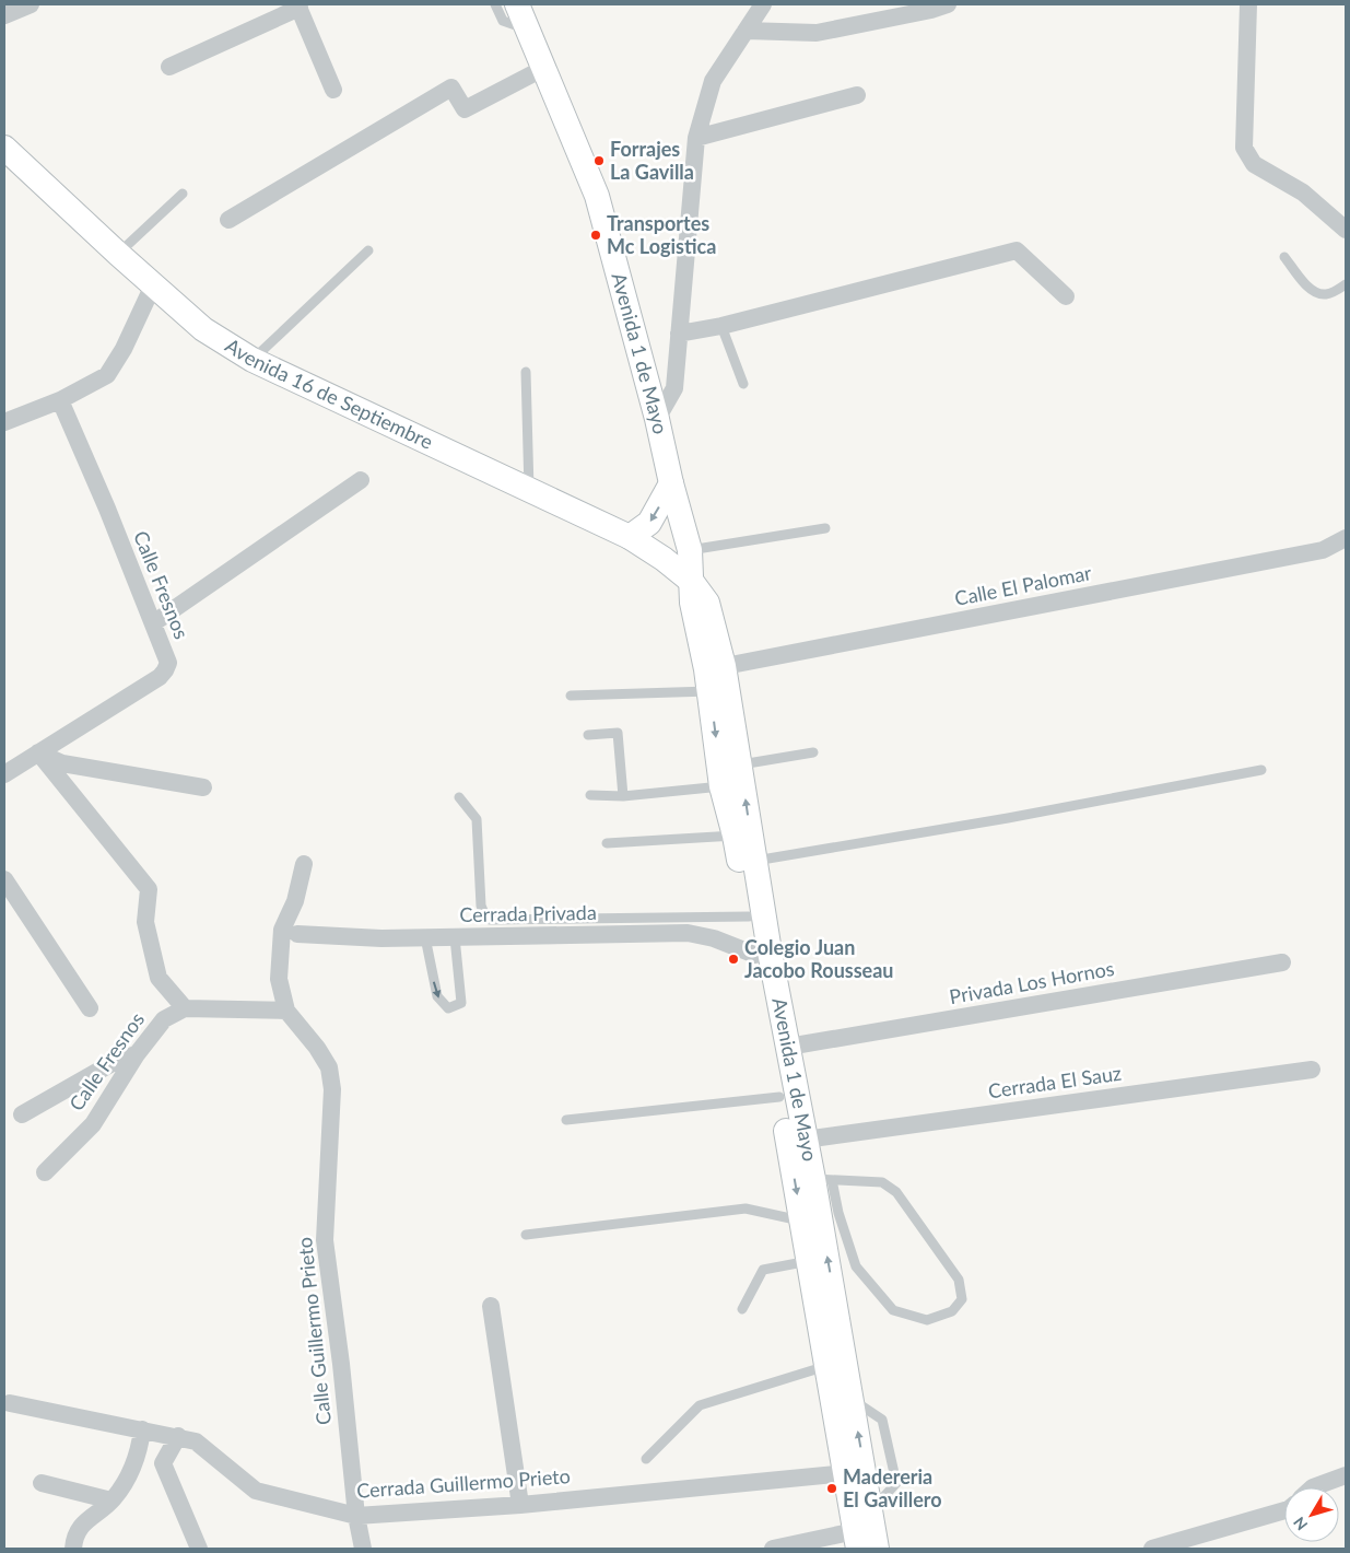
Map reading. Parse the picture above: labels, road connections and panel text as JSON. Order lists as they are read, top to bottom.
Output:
{
  "streets": {
    "main road": ["Avenida 1 de Mayo", "Avenida 16 de Septiembre"],
    "street": [
      "Calle Fresnos",
      "Calle El Palomar",
      "Cerrada Privada",
      "Privada Los Hornos",
      "Cerrada El Sauz",
      "Calle Guillermo Prieto",
      "Cerrada Guillermo Prieto"
    ]
  },
  "crossings": [
    ["Avenida 1 de Mayo", "Avenida 16 de Septiembre"],
    ["Avenida 1 de Mayo", "Calle El Palomar"],
    ["Avenida 1 de Mayo", "Cerrada Privada"],
    ["Avenida 1 de Mayo", "Privada Los Hornos"],
    ["Avenida 1 de Mayo", "Cerrada El Sauz"],
    ["Avenida 1 de Mayo", "Cerrada Guillermo Prieto"],
    ["Calle Guillermo Prieto", "Cerrada Guillermo Prieto"]
  ],
  "places": [
    "Forrajes La Gavilla",
    "Transportes Mc Logistica",
    "Colegio Juan Jacobo Rousseau",
    "Madereria El Gavillero"
  ],
  "north": "bottom left"
}
